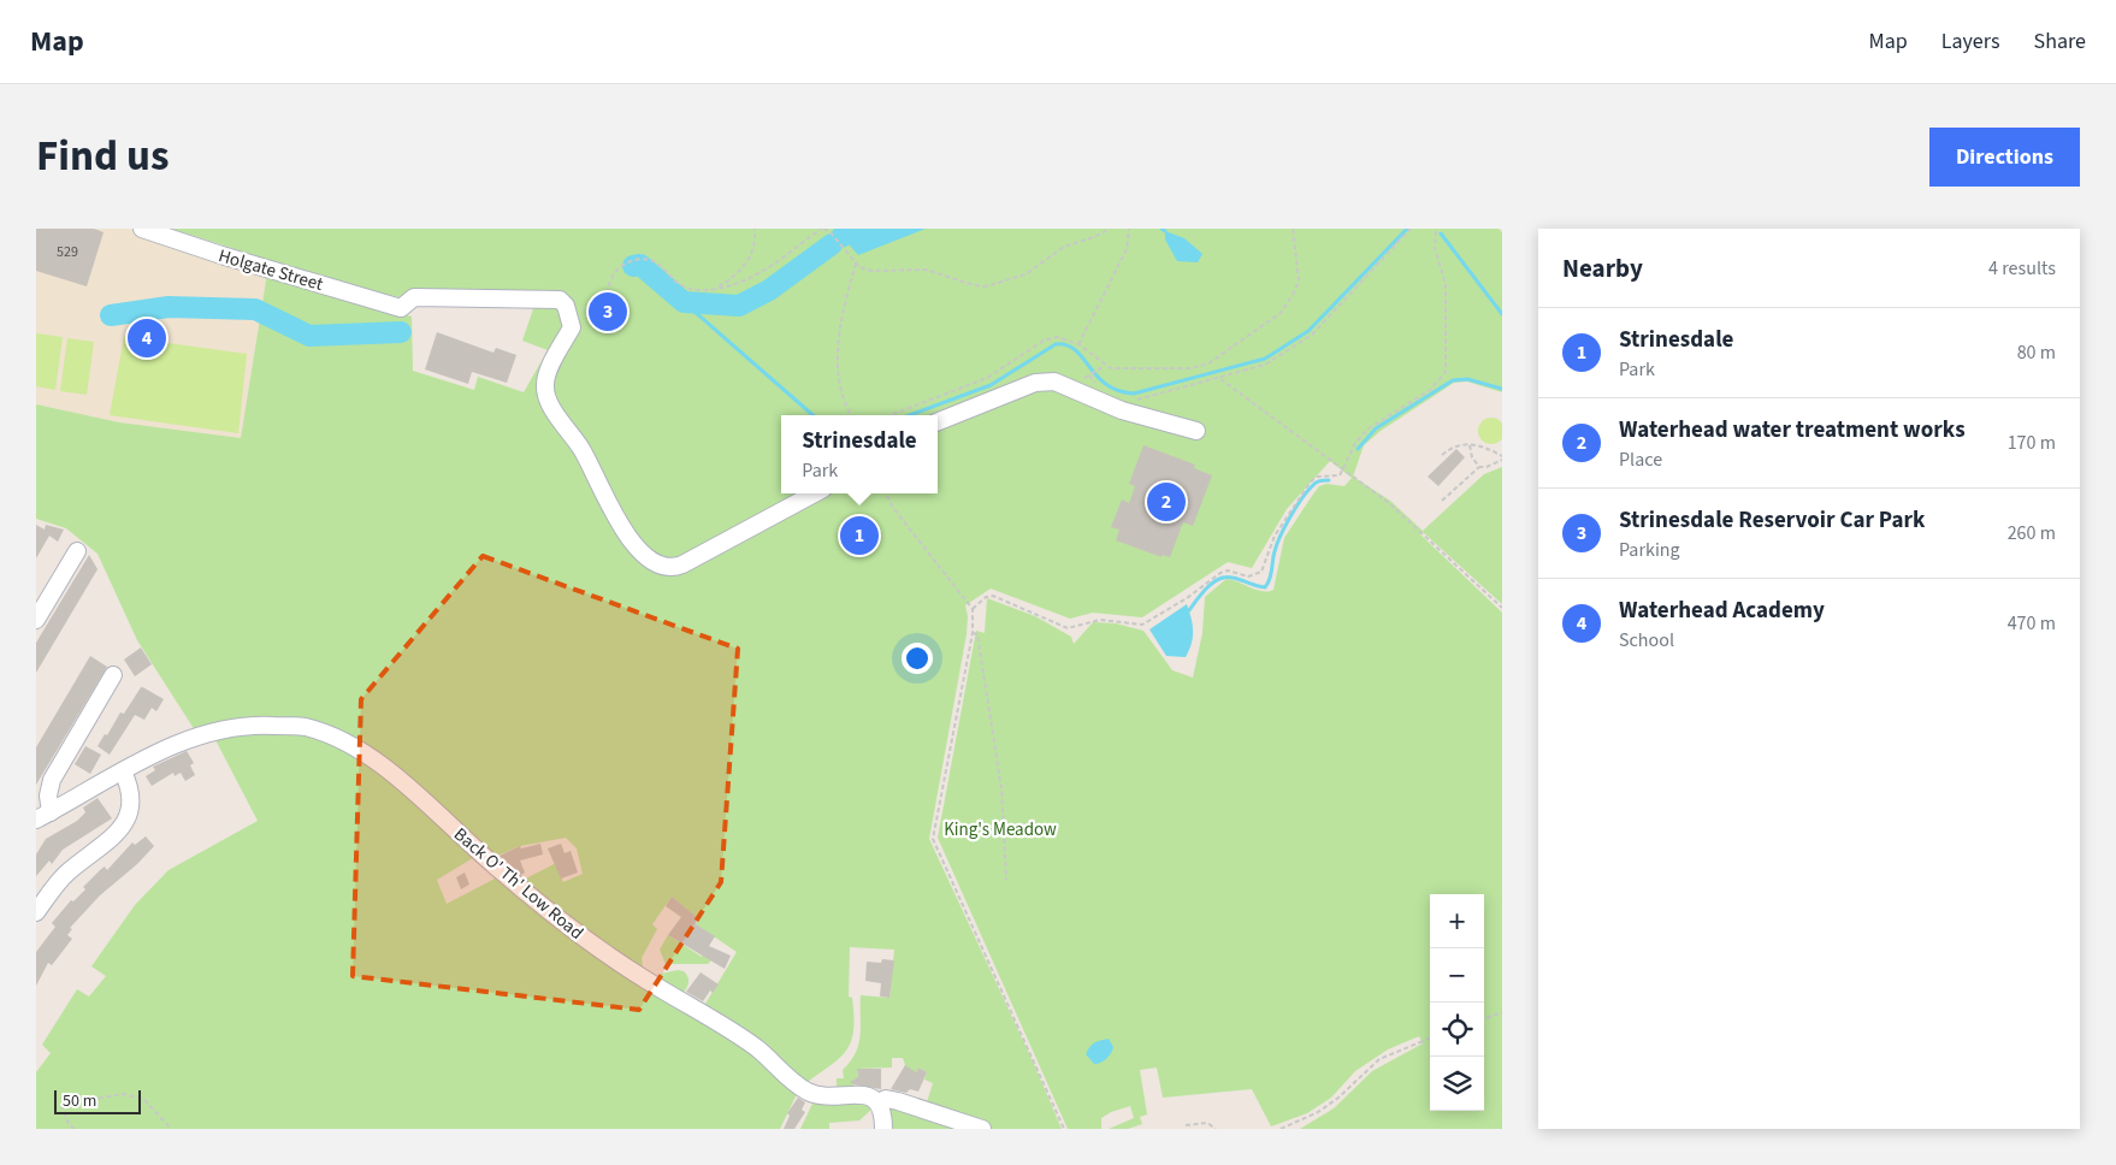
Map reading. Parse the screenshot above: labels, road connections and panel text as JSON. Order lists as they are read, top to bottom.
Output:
{
  "streets": {
    "street": ["Holgate Street", "Back O' Th' Low Road"]
  },
  "parks": ["King's Meadow"],
  "house_numbers": ["529"],
  "scale_bar": "50 m",
  "page": {
    "header": "Map",
    "nav": ["Map", "Layers", "Share"],
    "title": "Find us",
    "buttons": "Directions",
    "heading": ["Nearby", "4 results"],
    "pins": [
      "3",
      "4",
      "2",
      "1"
    ],
    "list": [
      {
        "mark": "1",
        "name": "Strinesdale",
        "note": "Park",
        "value": "80 m"
      },
      {
        "mark": "2",
        "name": "Waterhead water treatment works",
        "note": "Place",
        "value": "170 m"
      },
      {
        "mark": "3",
        "name": "Strinesdale Reservoir Car Park",
        "note": "Parking",
        "value": "260 m"
      },
      {
        "mark": "4",
        "name": "Waterhead Academy",
        "note": "School",
        "value": "470 m"
      }
    ],
    "popup": ["Strinesdale", "Park"],
    "map_buttons": ["+", "−"],
    "scale": "50 m"
  }
}
